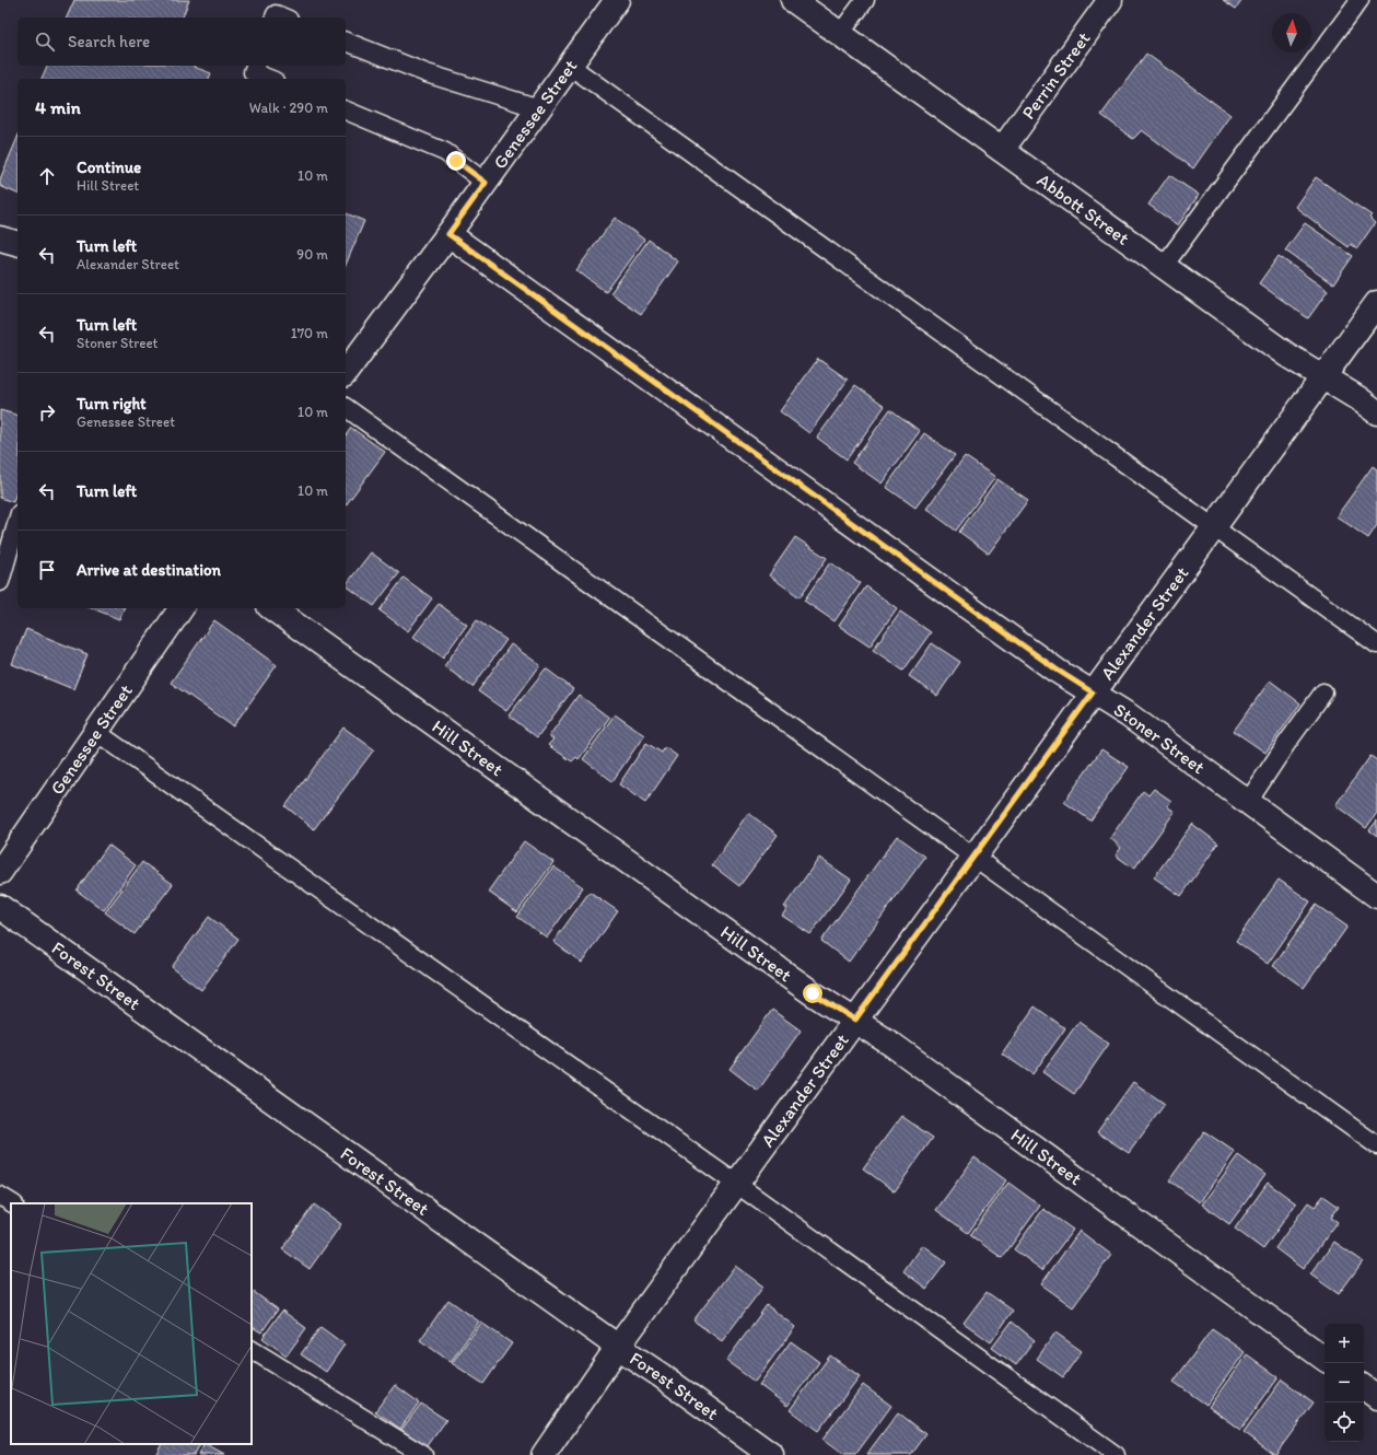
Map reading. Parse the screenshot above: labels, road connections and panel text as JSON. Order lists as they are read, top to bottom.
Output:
{
  "streets": {
    "street": [
      "Perrin Street",
      "Genessee Street",
      "Abbott Street",
      "Alexander Street",
      "Stoner Street",
      "Hill Street",
      "Forest Street"
    ]
  },
  "crossings": [
    ["Perrin Street", "Abbott Street"],
    ["Genessee Street", "Stoner Street"],
    ["Abbott Street", "Alexander Street"],
    ["Alexander Street", "Stoner Street"],
    ["Alexander Street", "Hill Street"],
    ["Alexander Street", "Forest Street"]
  ],
  "north": "top",
  "page": {
    "search": "Search here",
    "heading": ["4 min", "Walk · 290 m"],
    "list": [
      ["Continue", "Hill Street", "10 m"],
      ["Turn left", "Alexander Street", "90 m"],
      ["Turn left", "Stoner Street", "170 m"],
      ["Turn right", "Genessee Street", "10 m"],
      ["Turn left", "10 m"],
      "Arrive at destination"
    ],
    "map_buttons": ["+", "−"]
  }
}
